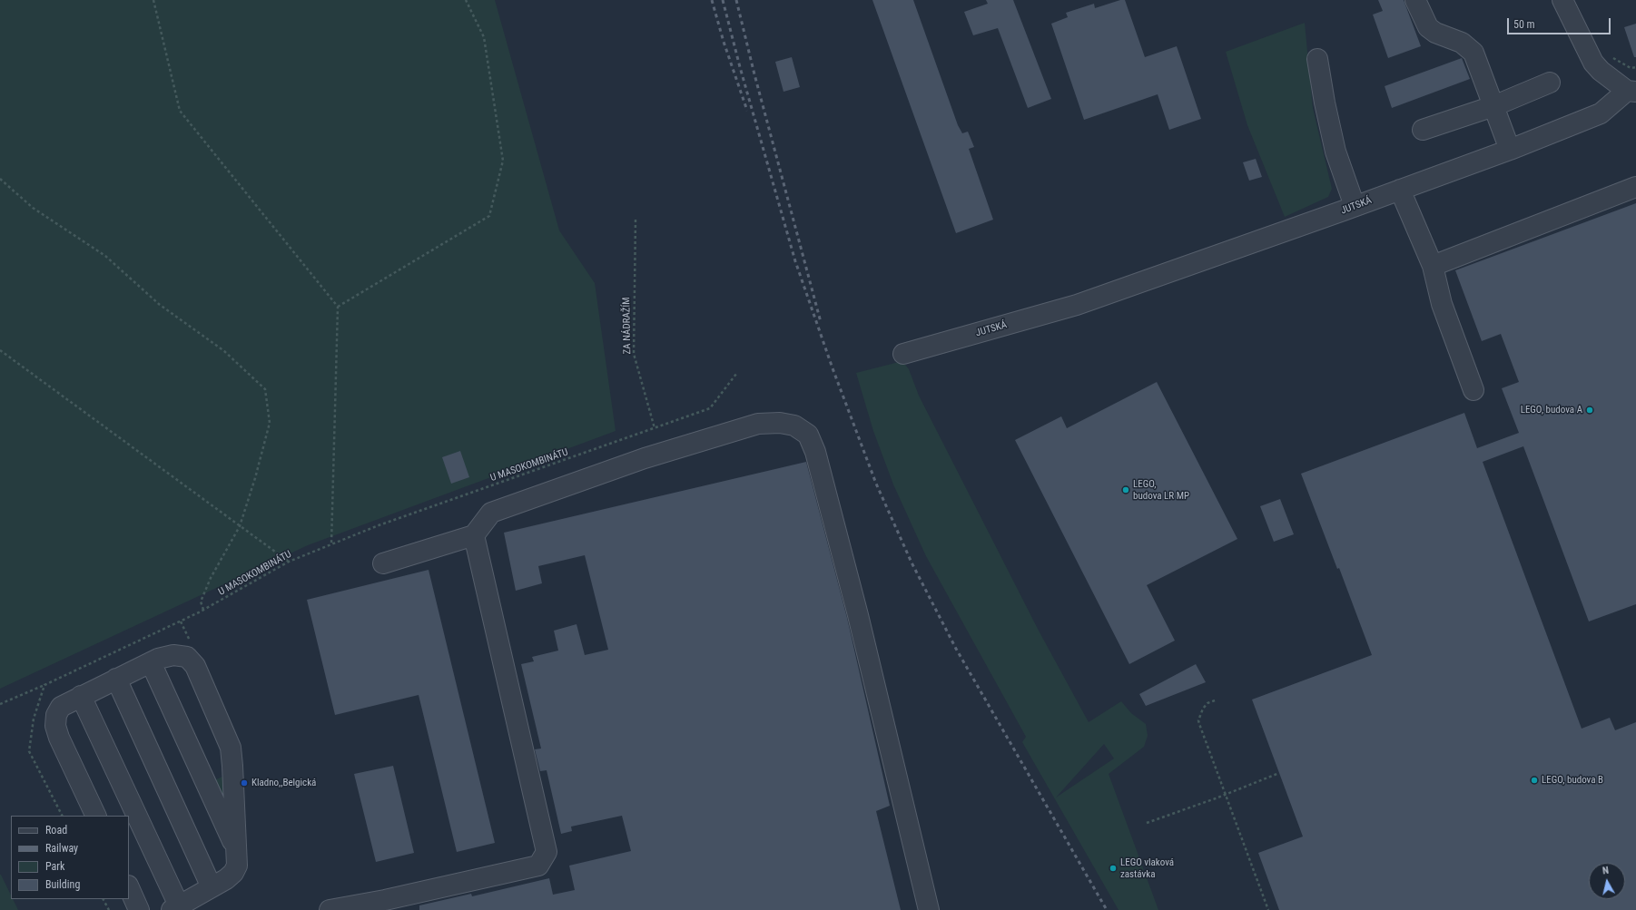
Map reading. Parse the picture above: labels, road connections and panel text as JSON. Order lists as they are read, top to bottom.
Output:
{
  "streets": {
    "street": ["JUTSKÁ"],
    "path": ["ZA NÁDRAŽÍM", "U MASOKOMBINÁTU"]
  },
  "crossings": [
    ["ZA NÁDRAŽÍM", "U MASOKOMBINÁTU"]
  ],
  "places": [
    "LEGO, budova A",
    "LEGO, budova LR MP",
    "LEGO, budova B",
    "Kladno,,Belgická",
    "LEGO vlaková zastávka"
  ],
  "legend": [
    "Road",
    "Railway",
    "Park",
    "Building"
  ],
  "scale_bar": "50 m",
  "north": "top"
}
